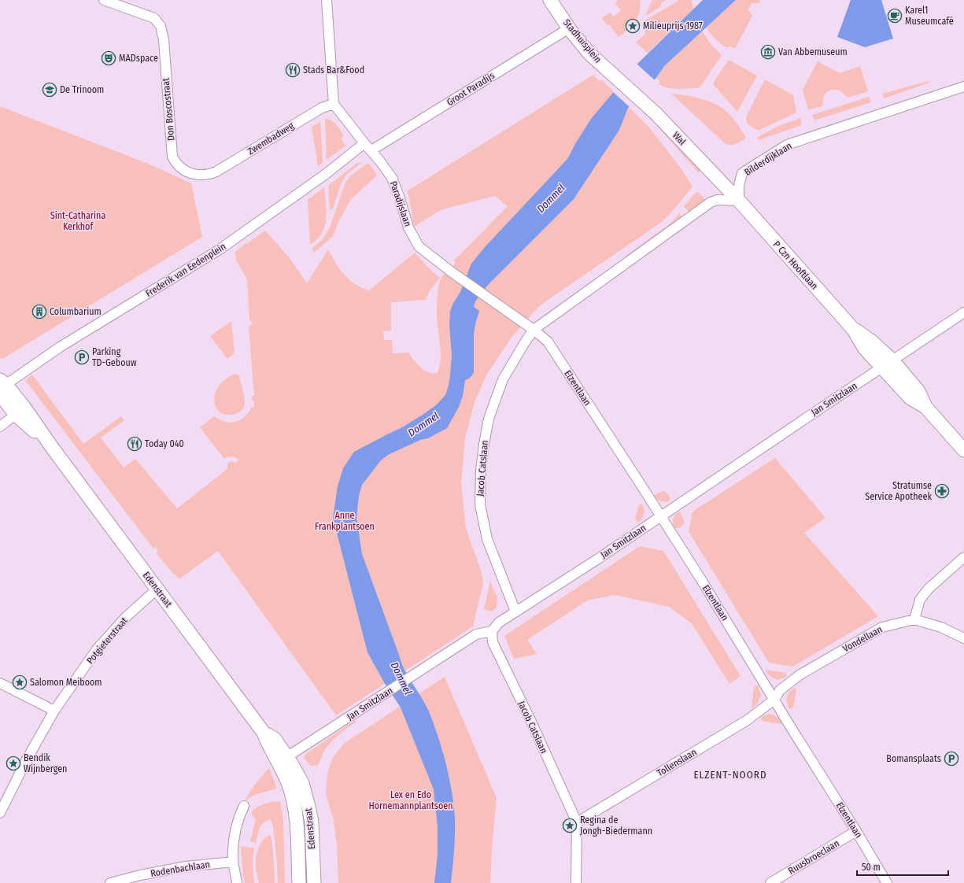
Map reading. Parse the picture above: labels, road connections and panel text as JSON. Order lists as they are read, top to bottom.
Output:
{
  "streets": {
    "main road": [
      "Stadhuisplein",
      "Wal",
      "P Czn Hooftlaan",
      "Edenstraat"
    ],
    "street": [
      "Groot Paradijs",
      "Don Boscostraat",
      "Zwembadweg",
      "Bilderdijklaan",
      "Paradijslaan",
      "Frederik van Eedenplein",
      "Elzentlaan",
      "Jan Smitzlaan",
      "Jacob Catslaan",
      "Vondellaan",
      "Potgieterstraat",
      "Tollenslaan",
      "Ruusbroeclaan",
      "Rodenbachlaan"
    ]
  },
  "crossings": [
    ["Stadhuisplein", "Groot Paradijs"],
    ["Stadhuisplein", "Wal"],
    ["Groot Paradijs", "Paradijslaan"],
    ["Don Boscostraat", "Zwembadweg"],
    ["Zwembadweg", "Paradijslaan"],
    ["Wal", "Bilderdijklaan"],
    ["Wal", "P Czn Hooftlaan"],
    ["Bilderdijklaan", "P Czn Hooftlaan"],
    ["Paradijslaan", "Frederik van Eedenplein"],
    ["Paradijslaan", "Elzentlaan"],
    ["Paradijslaan", "Jacob Catslaan"],
    ["P Czn Hooftlaan", "Jan Smitzlaan"],
    ["Frederik van Eedenplein", "Edenstraat"],
    ["Elzentlaan", "Jan Smitzlaan"],
    ["Elzentlaan", "Jacob Catslaan"],
    ["Elzentlaan", "Vondellaan"],
    ["Elzentlaan", "Tollenslaan"],
    ["Elzentlaan", "Ruusbroeclaan"],
    ["Jan Smitzlaan", "Jacob Catslaan"],
    ["Jan Smitzlaan", "Edenstraat"],
    ["Jacob Catslaan", "Tollenslaan"],
    ["Edenstraat", "Potgieterstraat"],
    ["Vondellaan", "Tollenslaan"]
  ],
  "districts": ["ELZENT-NOORD"],
  "water": ["Dommel"],
  "parks": ["Sint-Catharina Kerkhof", "Anne Frankplantsoen", "Lex en Edo Hornemannplantsoen"],
  "places": {
    "cafe": ["Karel1 Museumcafé"],
    "place": [
      "Milieuprijs 1987",
      "Salomon Meiboom",
      "Bendik Wijnbergen",
      "Regina de Jongh-Biedermann"
    ],
    "museum": ["Van Abbemuseum"],
    "theatre": ["MADspace"],
    "restaurant": ["Stads Bar&Food", "Today 040"],
    "school or university": ["De Trinoom"],
    "building": ["Columbarium"],
    "parking": ["Parking TD-Gebouw", "Bomansplaats"],
    "pharmacy": ["Stratumse Service Apotheek"]
  },
  "scale_bar": "50 m"
}
